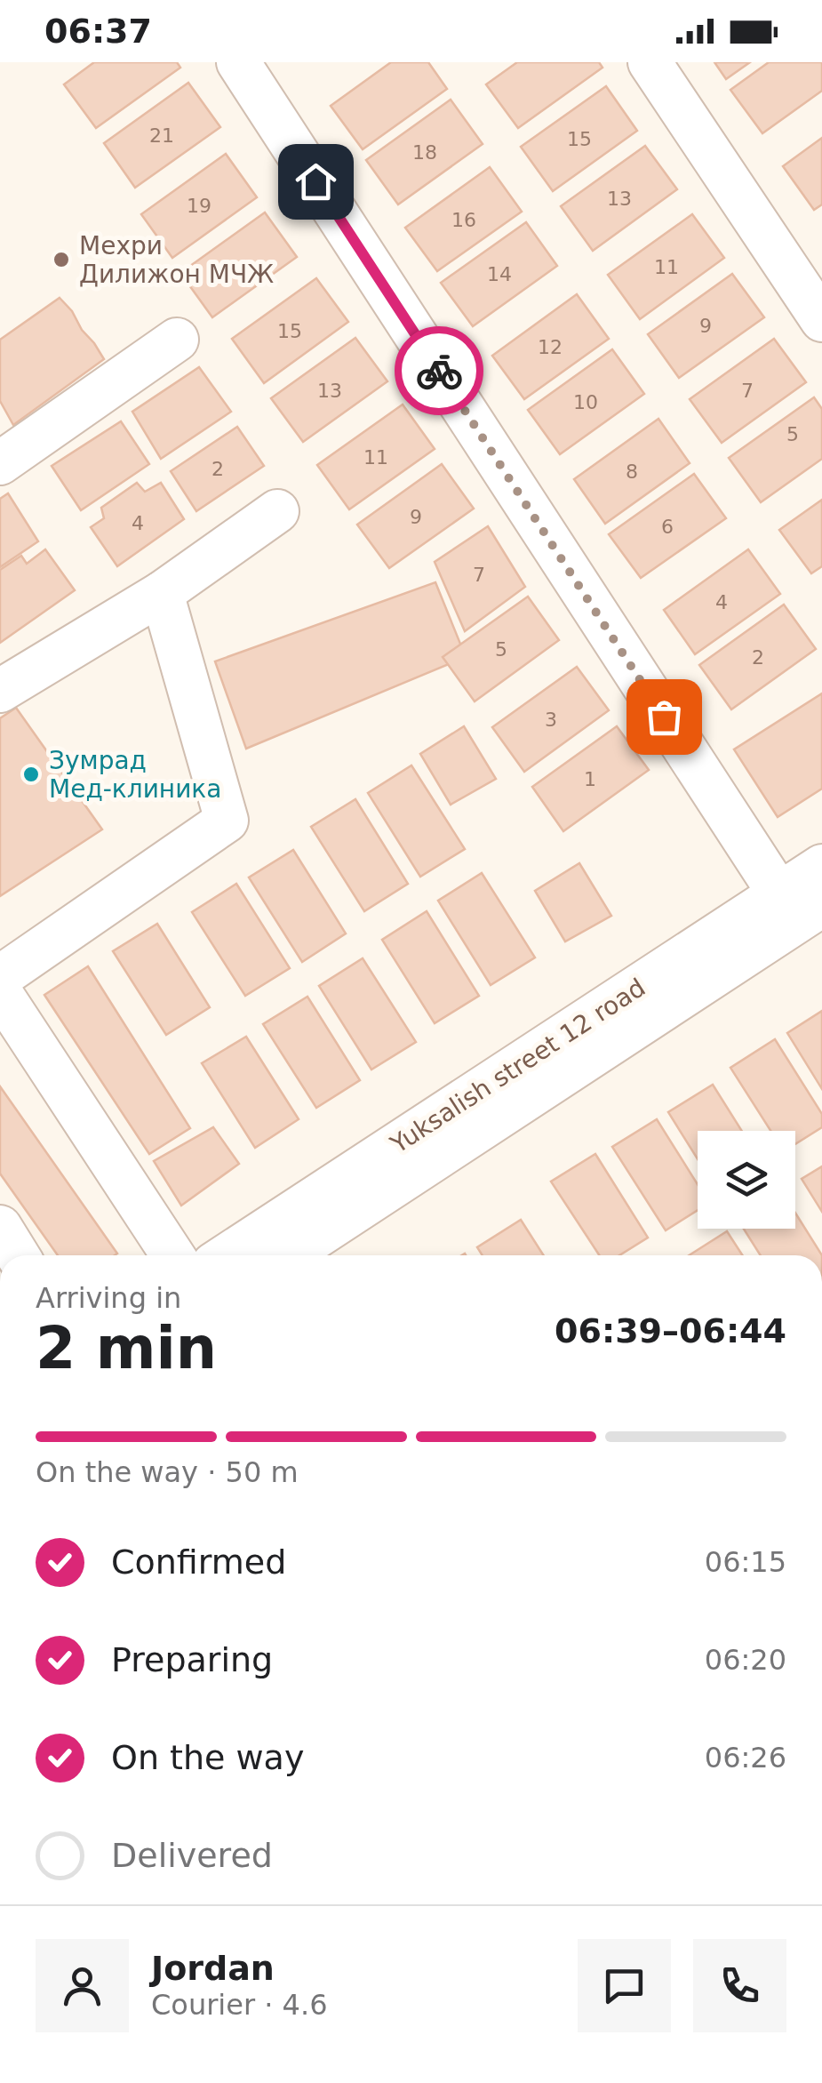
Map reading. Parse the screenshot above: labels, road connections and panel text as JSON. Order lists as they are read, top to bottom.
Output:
{
  "streets": {
    "street": ["Yuksalish street 12 road"]
  },
  "places": ["Мехри Дилижон МЧЖ", "Зумрад Мед-клиника"],
  "house_numbers": [
    "21",
    "15",
    "18",
    "13",
    "19",
    "16",
    "11",
    "14",
    "9",
    "15",
    "12",
    "13",
    "7",
    "10",
    "5",
    "11",
    "2",
    "8",
    "9",
    "4",
    "6",
    "7",
    "4",
    "5",
    "2",
    "3",
    "1"
  ],
  "page": {
    "status": "06:37",
    "heading": ["2 min", "Arriving in", "06:39–06:44"],
    "panel": ["Jordan", "Courier · 4.6"],
    "bar": "On the way · 50 m",
    "list": [
      ["Confirmed", "06:15"],
      ["Preparing", "06:20"],
      ["On the way", "06:26"],
      "Delivered"
    ]
  }
}
